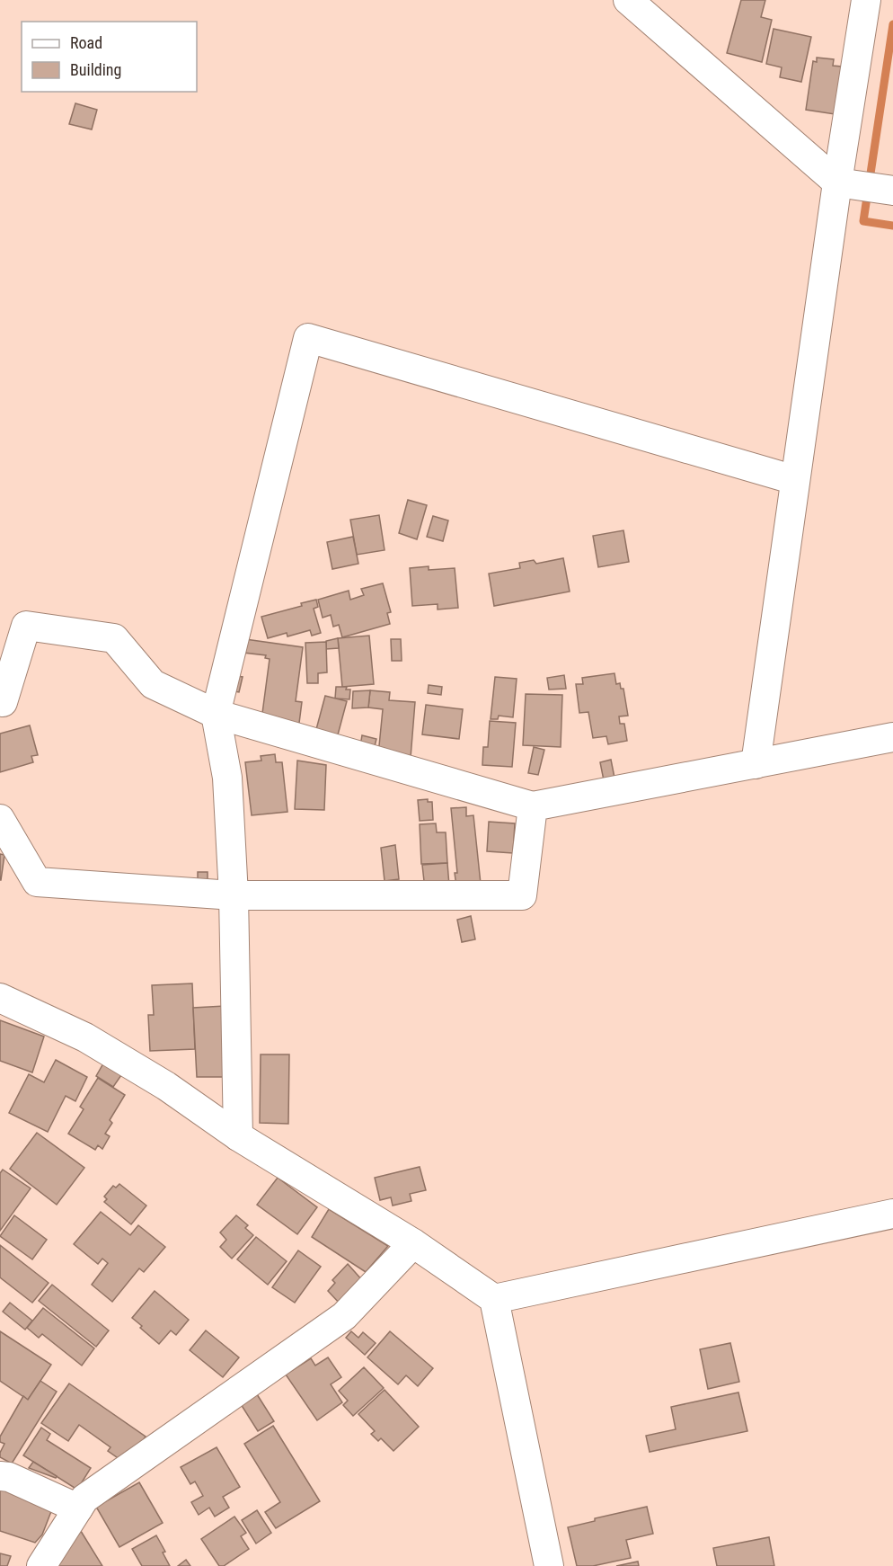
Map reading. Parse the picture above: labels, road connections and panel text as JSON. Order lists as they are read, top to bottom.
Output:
{
  "legend": ["Road", "Building"]
}
